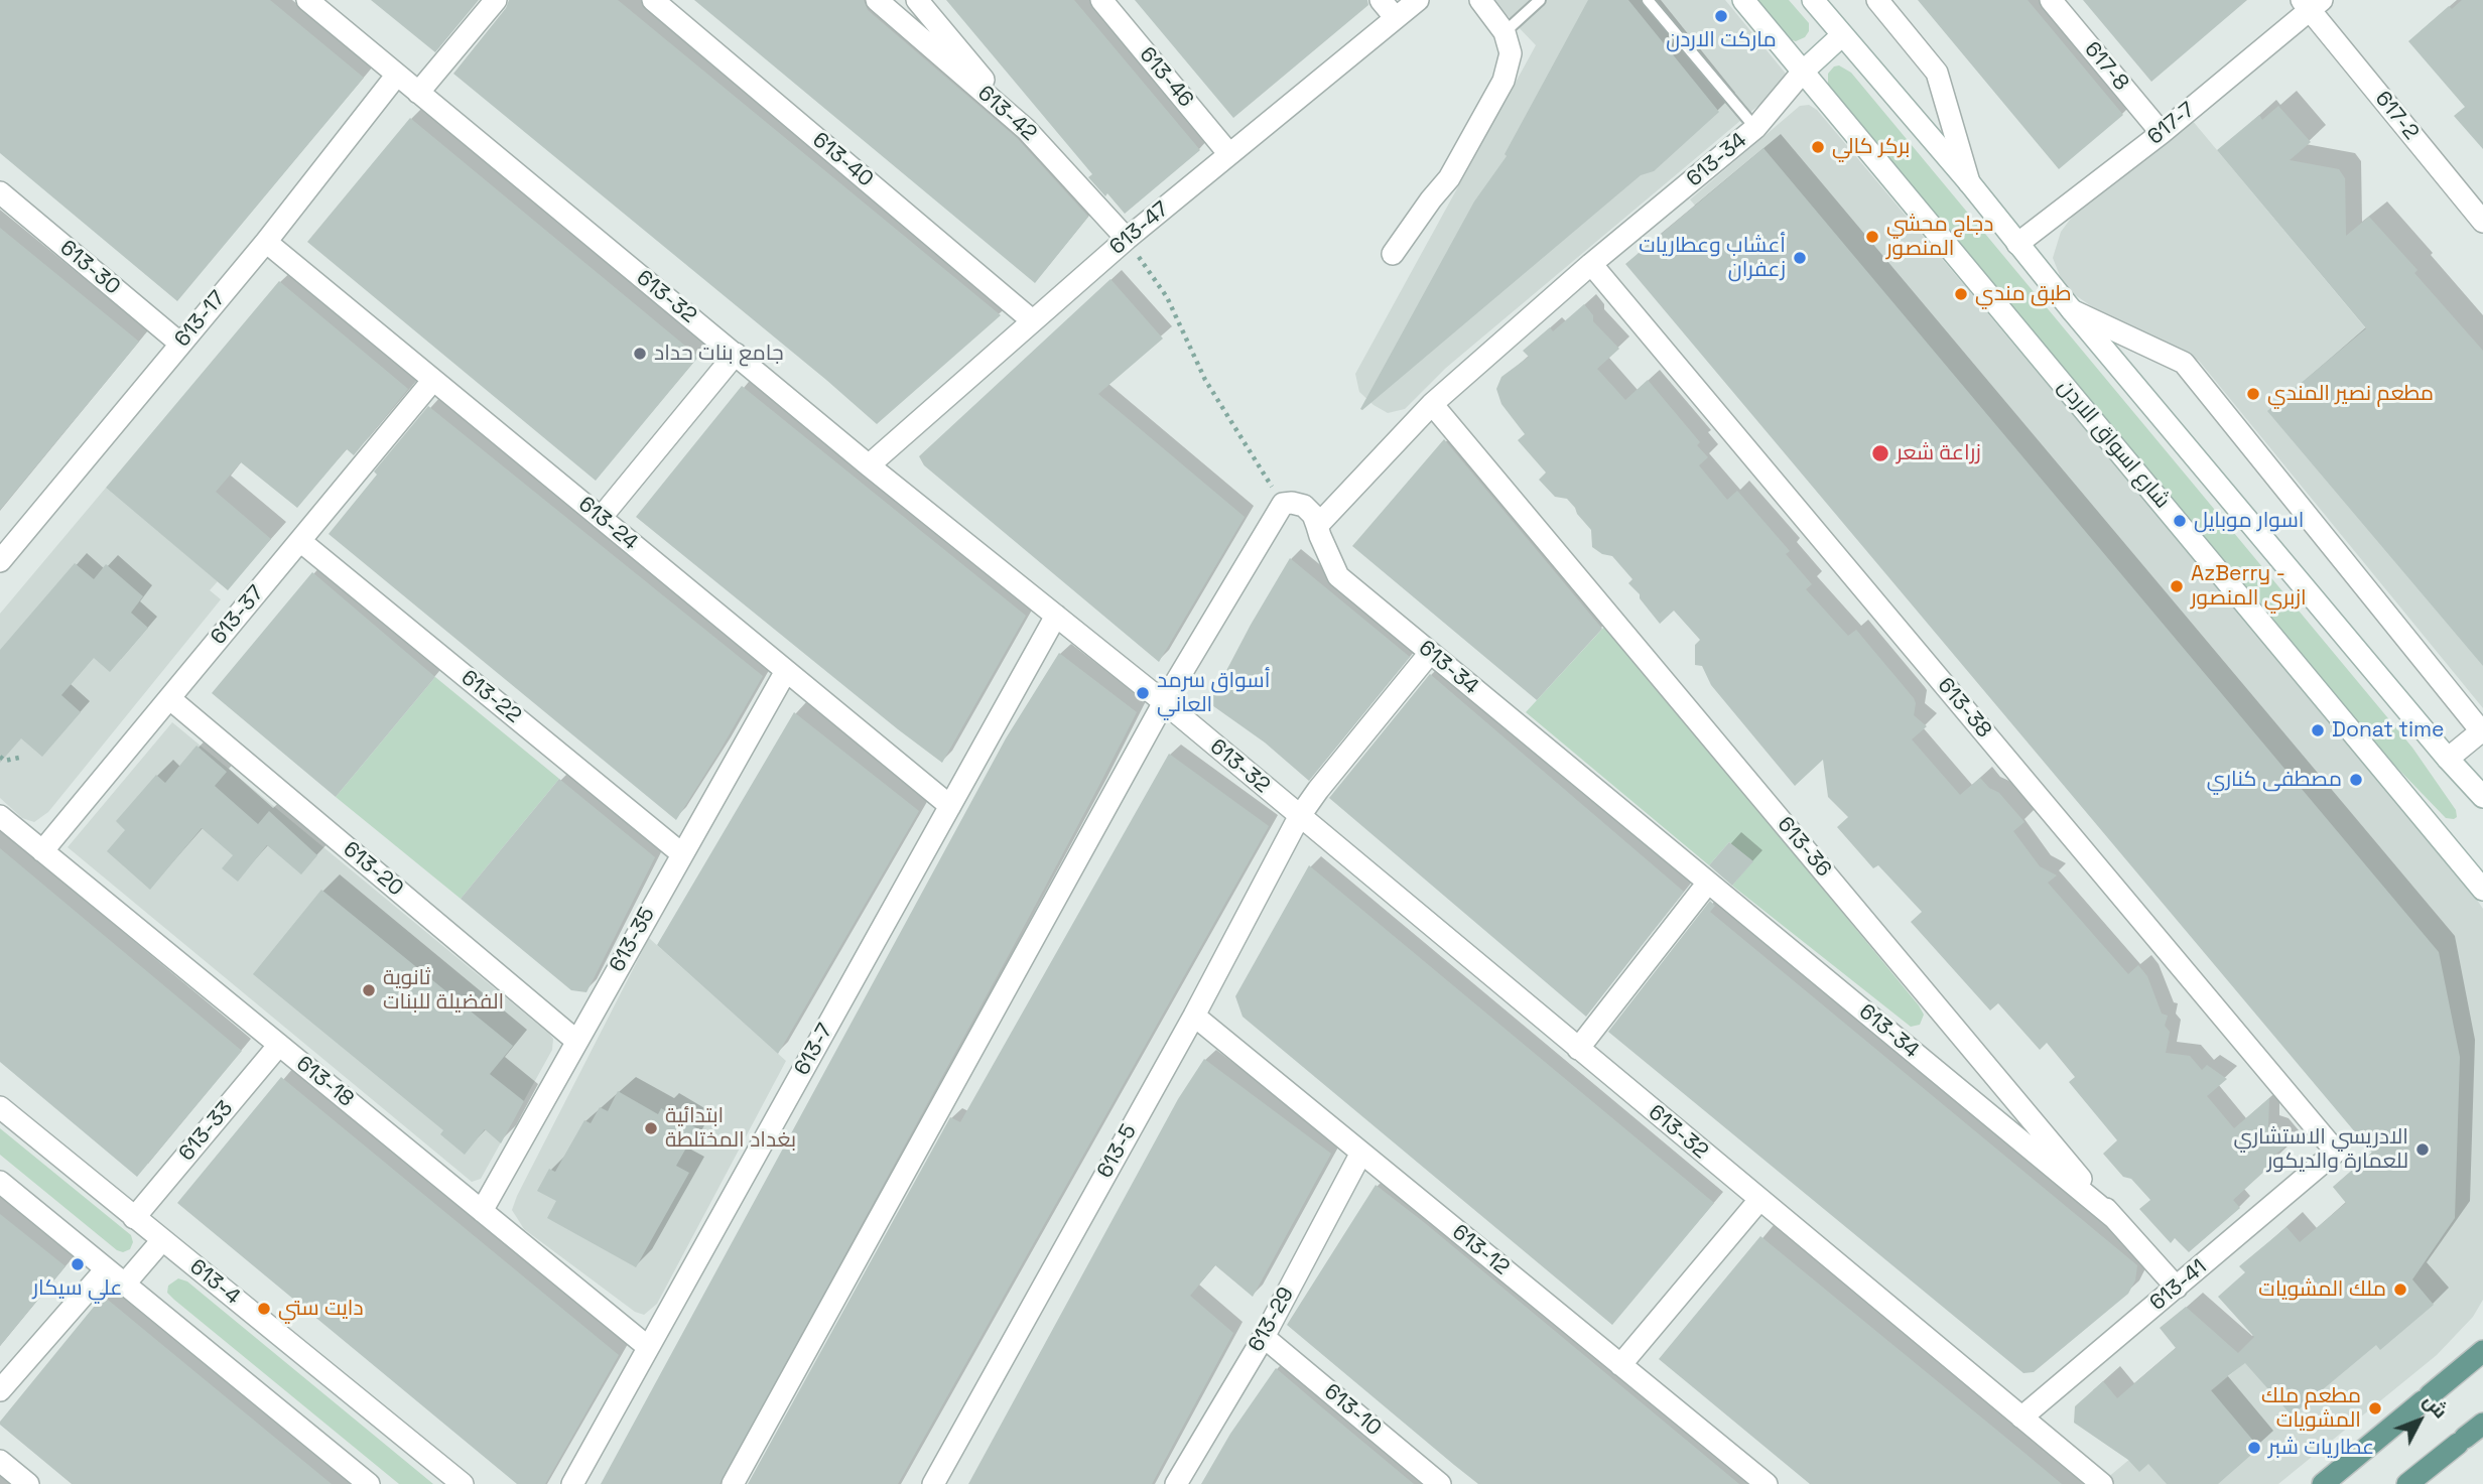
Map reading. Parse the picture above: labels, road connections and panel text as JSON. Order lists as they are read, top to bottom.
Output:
{
  "streets": {
    "street": [
      "617-8",
      "613-46",
      "613-42",
      "617-2",
      "617-7",
      "613-40",
      "613-34",
      "613-47",
      "613-30",
      "613-32",
      "613-17",
      "شارع اسواق الاردن",
      "613-24",
      "613-37",
      "613-22",
      "613-38",
      "613-36",
      "613-20",
      "613-35",
      "613-7",
      "613-18",
      "613-33",
      "613-5",
      "613-12",
      "613-4",
      "613-41",
      "613-29",
      "613-10"
    ]
  },
  "crossings": [
    ["617-8", "617-7"],
    ["613-46", "613-47"],
    ["613-42", "613-47"],
    ["617-2", "617-7"],
    ["613-40", "613-47"],
    ["613-34", "شارع اسواق الاردن"],
    ["613-34", "613-38"],
    ["613-34", "613-36"],
    ["613-34", "613-5"],
    ["613-47", "613-32"],
    ["613-30", "613-17"],
    ["613-32", "613-17"],
    ["613-32", "613-7"],
    ["613-32", "613-5"],
    ["613-32", "613-41"],
    ["613-17", "613-24"],
    ["613-24", "613-37"],
    ["613-24", "613-35"],
    ["613-24", "613-7"],
    ["613-37", "613-22"],
    ["613-37", "613-20"],
    ["613-37", "613-18"],
    ["613-22", "613-35"],
    ["613-38", "613-41"],
    ["613-36", "613-41"],
    ["613-20", "613-35"],
    ["613-35", "613-18"],
    ["613-7", "613-18"],
    ["613-18", "613-33"],
    ["613-33", "613-4"],
    ["613-5", "613-12"],
    ["613-12", "613-29"],
    ["613-29", "613-10"]
  ],
  "places": [
    "ماركت الاردن",
    "بركر كالي",
    "دجاج محشي المنصور",
    "أعشاب وعطاريات زعفران",
    "طبق مندي",
    "جامع بنات حداد",
    "مطعم نصير المندي",
    "زراعة شعر",
    "اسوار موبايل",
    "AzBerry - ازبري المنصور",
    "أسواق سرمد العاني",
    "Donat time",
    "مصطفى كناري",
    "ثانوية الفضيلة للبنات",
    "ابتدائية بغداد المختلطة",
    "الادريسي الاستشاري للعمارة والديكور",
    "علي سيكار",
    "ملك المشويات",
    "دايت ستي",
    "مطعم ملك المشويات",
    "عطاريات شبر"
  ],
  "north": "top right"
}
